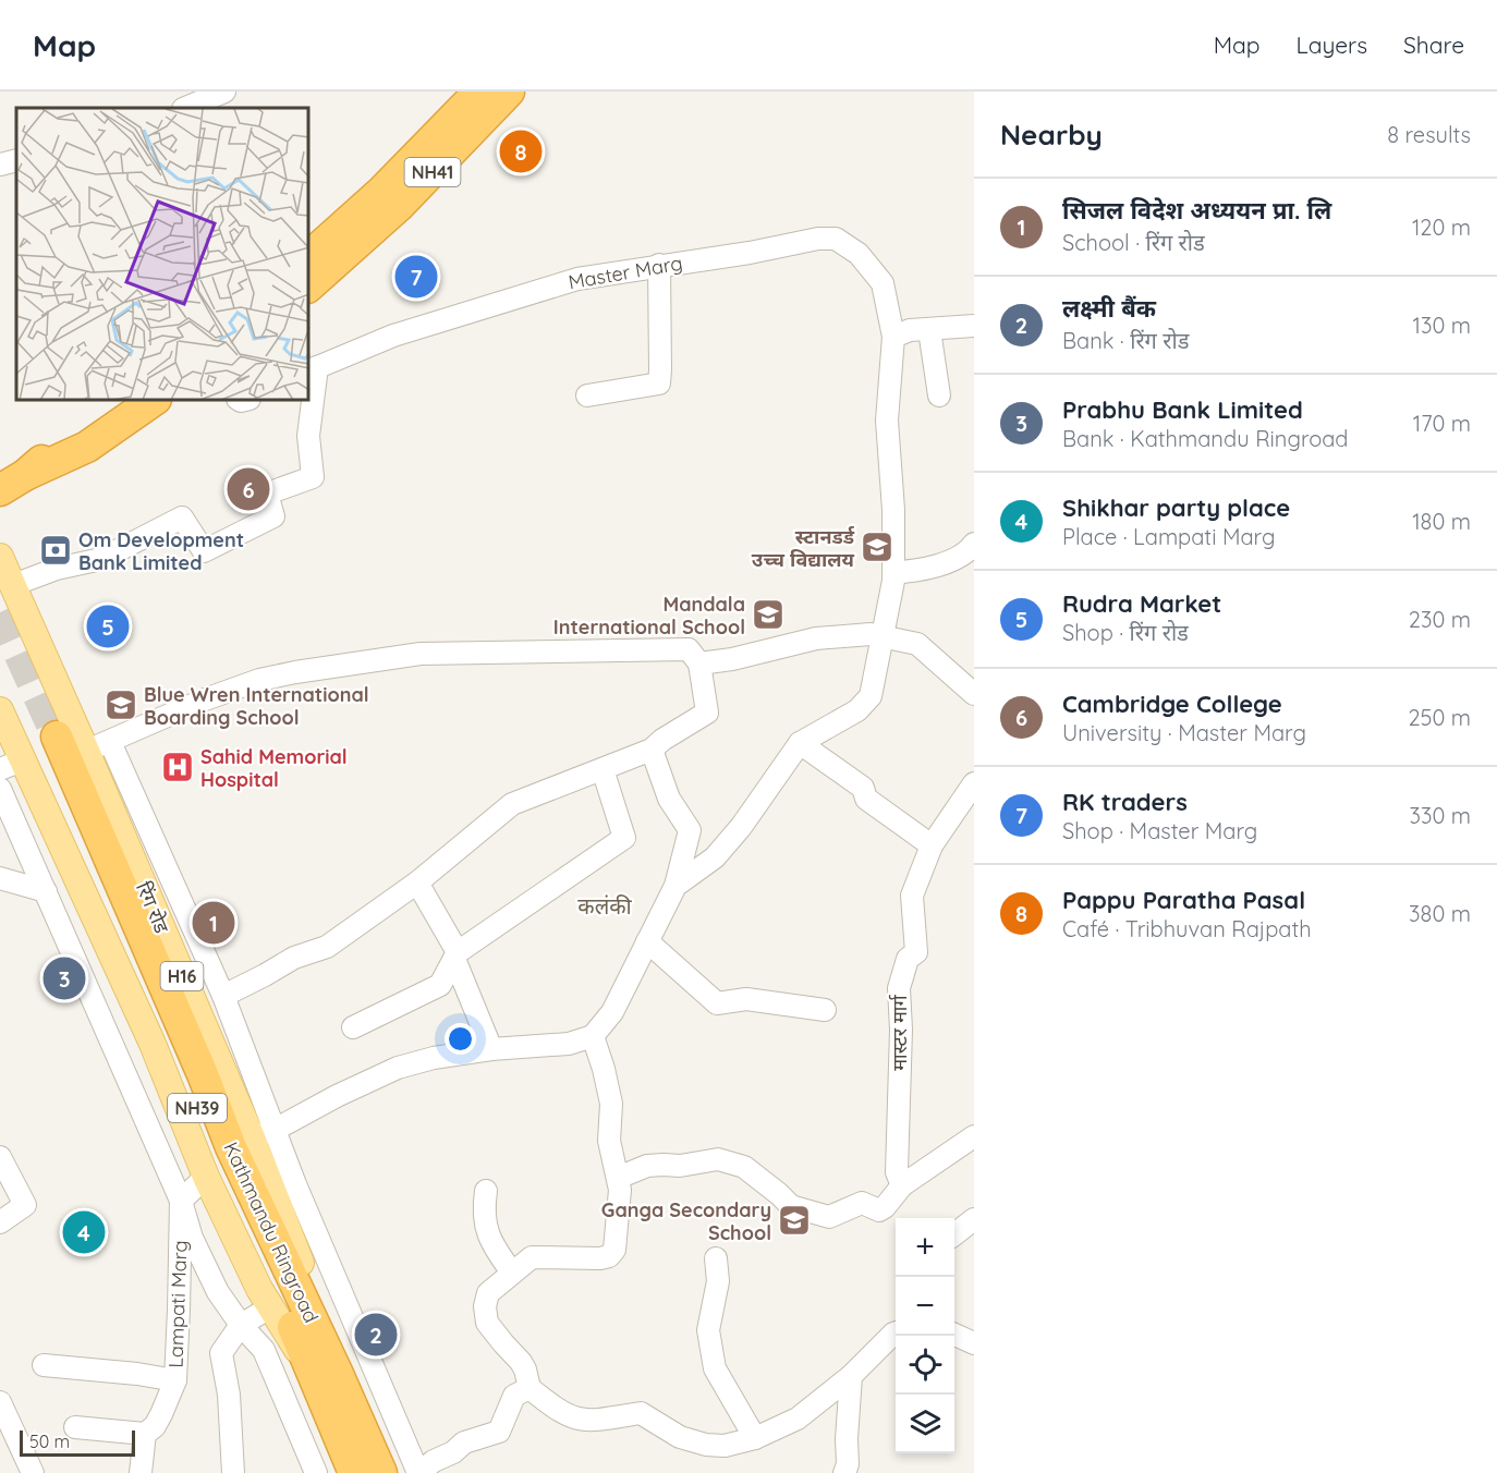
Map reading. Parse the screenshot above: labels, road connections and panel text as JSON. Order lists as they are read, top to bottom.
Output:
{
  "streets": {
    "highway": ["NH41", "NH39", "Kathmandu Ringroad"],
    "main road": ["रिंग रोड", "H16"],
    "street": ["Master Marg", "मास्टर मार्ग", "Lampati Marg"]
  },
  "crossings": [
    ["रिंग रोड", "Kathmandu Ringroad"]
  ],
  "districts": ["कलंकी"],
  "places": {
    "school or university": [
      "स्टानडर्ड उच्च विद्यालय",
      "Mandala International School",
      "Blue Wren International Boarding School",
      "Ganga Secondary School"
    ],
    "bank": ["Om Development Bank Limited"],
    "hospital": ["Sahid Memorial Hospital"]
  },
  "scale_bar": "50 m",
  "page": {
    "header": "Map",
    "nav": ["Map", "Layers", "Share"],
    "heading": ["Nearby", "8 results"],
    "pins": [
      "8",
      "7",
      "6",
      "5",
      "1",
      "3",
      "4",
      "2"
    ],
    "list": [
      {
        "mark": "1",
        "name": "सिजल विदेश अध्ययन प्रा. लि",
        "note": "School · रिंग रोड",
        "value": "120 m"
      },
      {
        "mark": "2",
        "name": "लक्ष्मी बैंक",
        "note": "Bank · रिंग रोड",
        "value": "130 m"
      },
      {
        "mark": "3",
        "name": "Prabhu Bank Limited",
        "note": "Bank · Kathmandu Ringroad",
        "value": "170 m"
      },
      {
        "mark": "4",
        "name": "Shikhar party place",
        "note": "Place · Lampati Marg",
        "value": "180 m"
      },
      {
        "mark": "5",
        "name": "Rudra Market",
        "note": "Shop · रिंग रोड",
        "value": "230 m"
      },
      {
        "mark": "6",
        "name": "Cambridge College",
        "note": "University · Master Marg",
        "value": "250 m"
      },
      {
        "mark": "7",
        "name": "RK traders",
        "note": "Shop · Master Marg",
        "value": "330 m"
      },
      {
        "mark": "8",
        "name": "Pappu Paratha Pasal",
        "note": "Café · Tribhuvan Rajpath",
        "value": "380 m"
      }
    ],
    "map_buttons": ["+", "−"],
    "scale": "50 m"
  }
}
